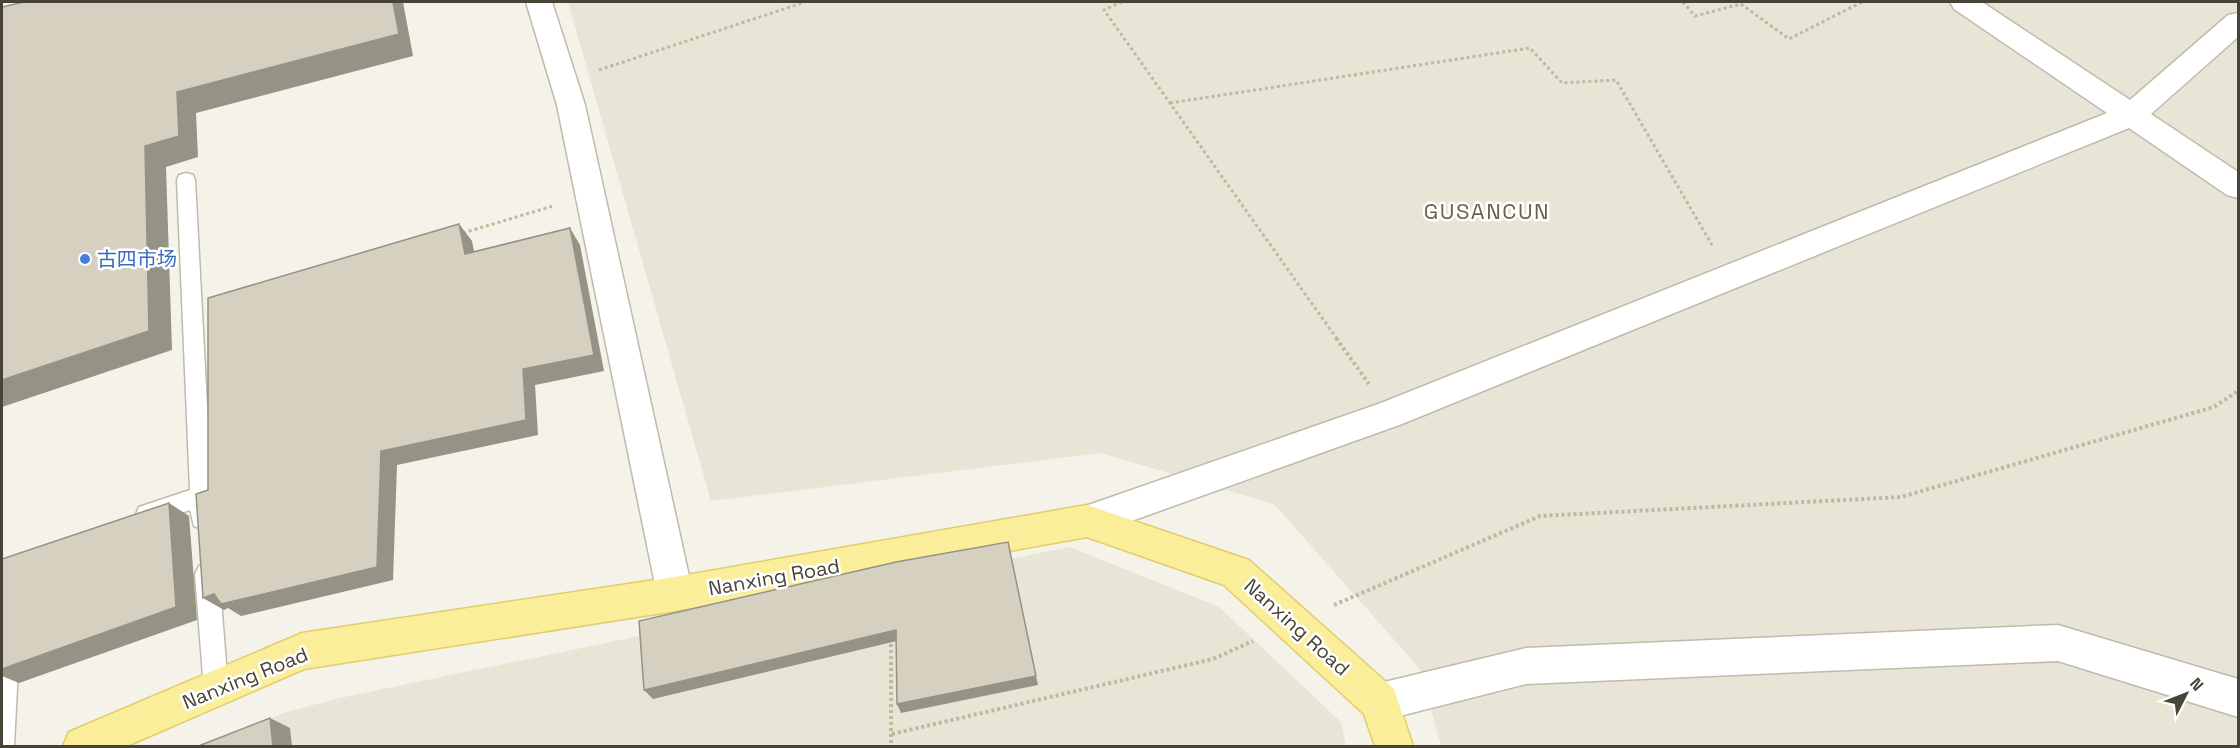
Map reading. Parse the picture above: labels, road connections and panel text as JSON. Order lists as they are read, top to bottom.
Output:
{
  "streets": {
    "main road": ["Nanxing Road"]
  },
  "districts": ["GUSANCUN"],
  "places": ["古四市场"],
  "north": "top right"
}
